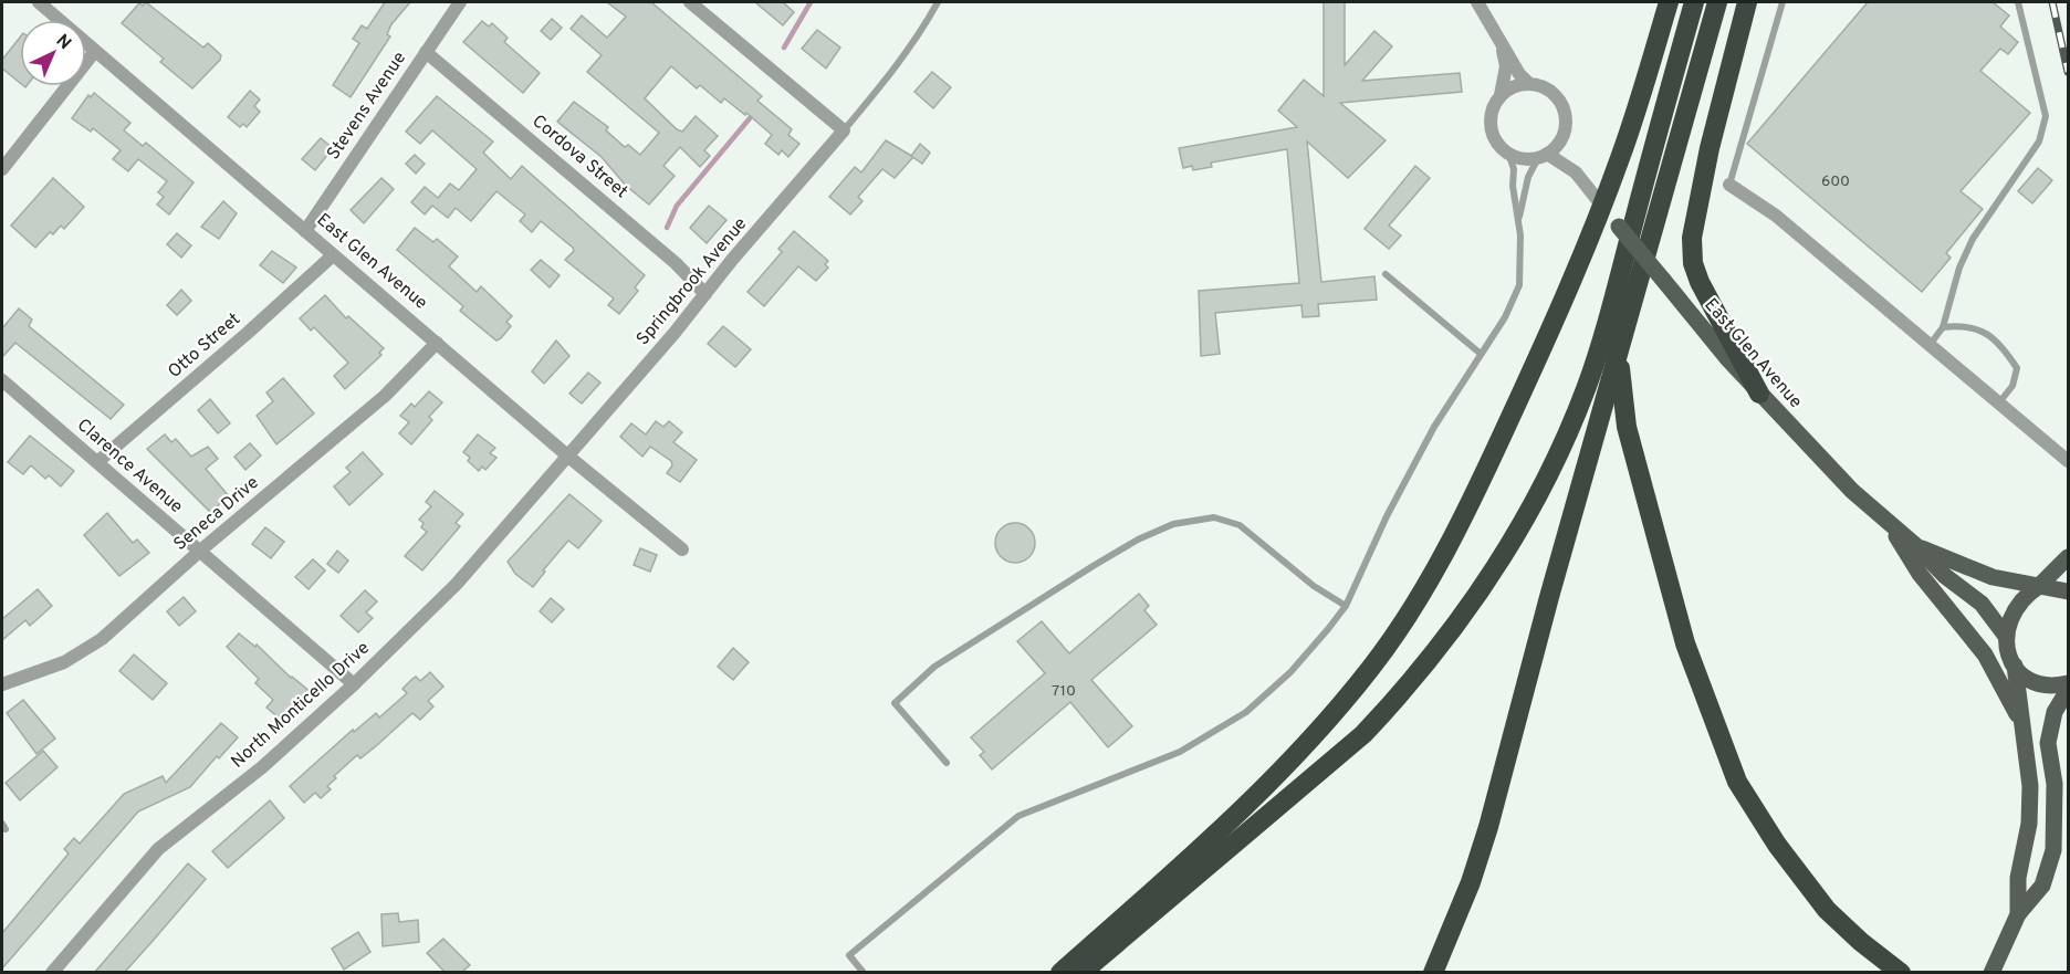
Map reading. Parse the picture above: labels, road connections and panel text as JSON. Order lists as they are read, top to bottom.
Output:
{
  "streets": {
    "main road": ["East Glen Avenue"],
    "street": [
      "Stevens Avenue",
      "Cordova Street",
      "Springbrook Avenue",
      "Otto Street",
      "Clarence Avenue",
      "Seneca Drive",
      "North Monticello Drive"
    ]
  },
  "crossings": [
    ["Stevens Avenue", "Cordova Street"],
    ["Stevens Avenue", "East Glen Avenue"],
    ["Cordova Street", "Springbrook Avenue"],
    ["East Glen Avenue", "Springbrook Avenue"],
    ["East Glen Avenue", "Otto Street"],
    ["East Glen Avenue", "Seneca Drive"],
    ["East Glen Avenue", "North Monticello Drive"],
    ["Springbrook Avenue", "North Monticello Drive"],
    ["Otto Street", "Clarence Avenue"],
    ["Clarence Avenue", "Seneca Drive"],
    ["Clarence Avenue", "North Monticello Drive"]
  ],
  "house_numbers": ["600", "710"],
  "north": "top right"
}
